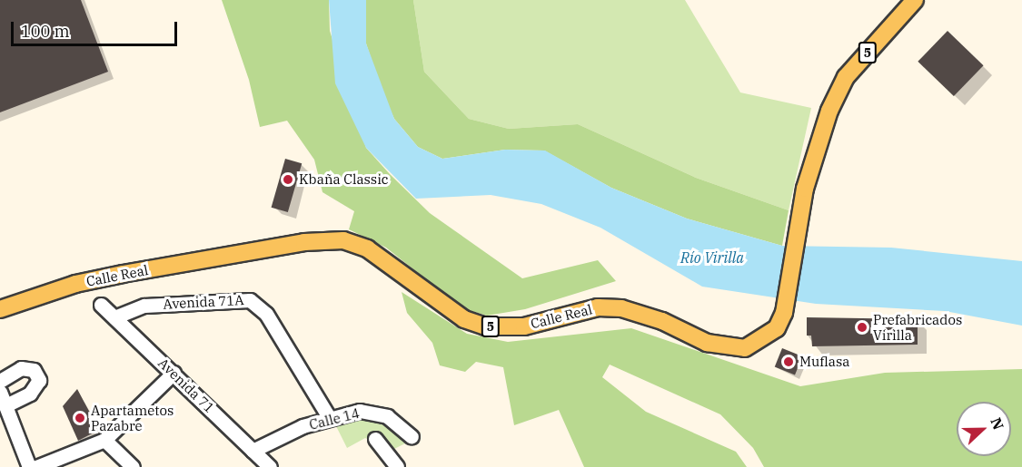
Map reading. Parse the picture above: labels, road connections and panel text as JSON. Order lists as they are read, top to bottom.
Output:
{
  "streets": {
    "main road": ["5", "Calle Real"],
    "street": ["Avenida 71A", "Avenida 71", "Calle 14"]
  },
  "crossings": [
    ["Avenida 71A", "Avenida 71"],
    ["Avenida 71A", "Calle 14"],
    ["Avenida 71", "Calle 14"]
  ],
  "water": ["Río Virilla"],
  "places": [
    "Kbaña Classic",
    "Prefabricados Virilla",
    "Muflasa",
    "Apartametos Pazabre"
  ],
  "scale_bar": "100 m",
  "north": "right"
}
